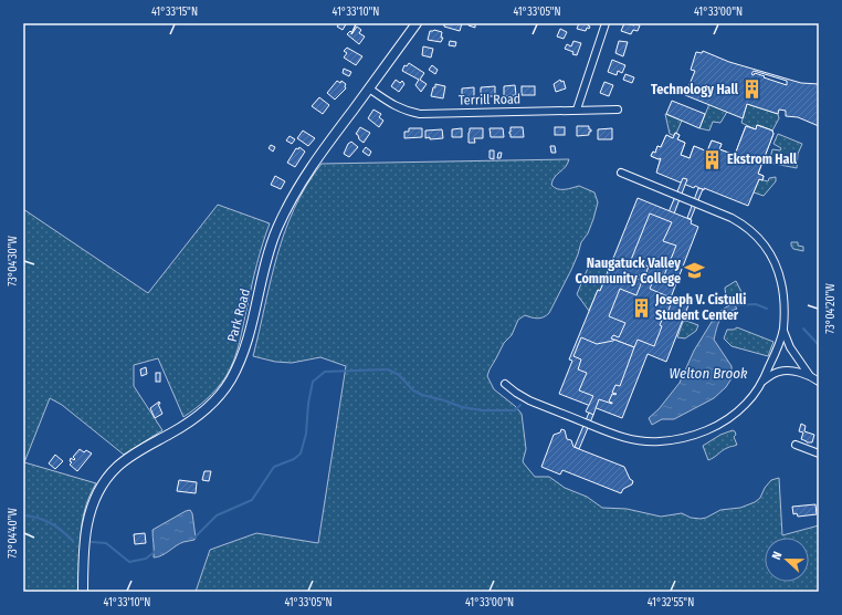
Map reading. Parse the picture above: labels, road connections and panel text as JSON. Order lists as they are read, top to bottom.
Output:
{
  "streets": {
    "main road": ["Park Road"],
    "street": ["Terrill Road"]
  },
  "crossings": [
    ["Terrill Road", "Park Road"]
  ],
  "water": ["Welton Brook"],
  "places": {
    "building": ["Technology Hall", "Ekstrom Hall", "Joseph V. Cistulli Student Center"],
    "school or university": ["Naugatuck Valley Community College"]
  },
  "north": "left",
  "coordinates": [
    "41°33'15\"N",
    "41°33'10\"N",
    "41°33'05\"N",
    "41°33'00\"N",
    "73°04'30\"W",
    "73°04'20\"W",
    "73°04'40\"W",
    "41°32'55\"N"
  ]
}
